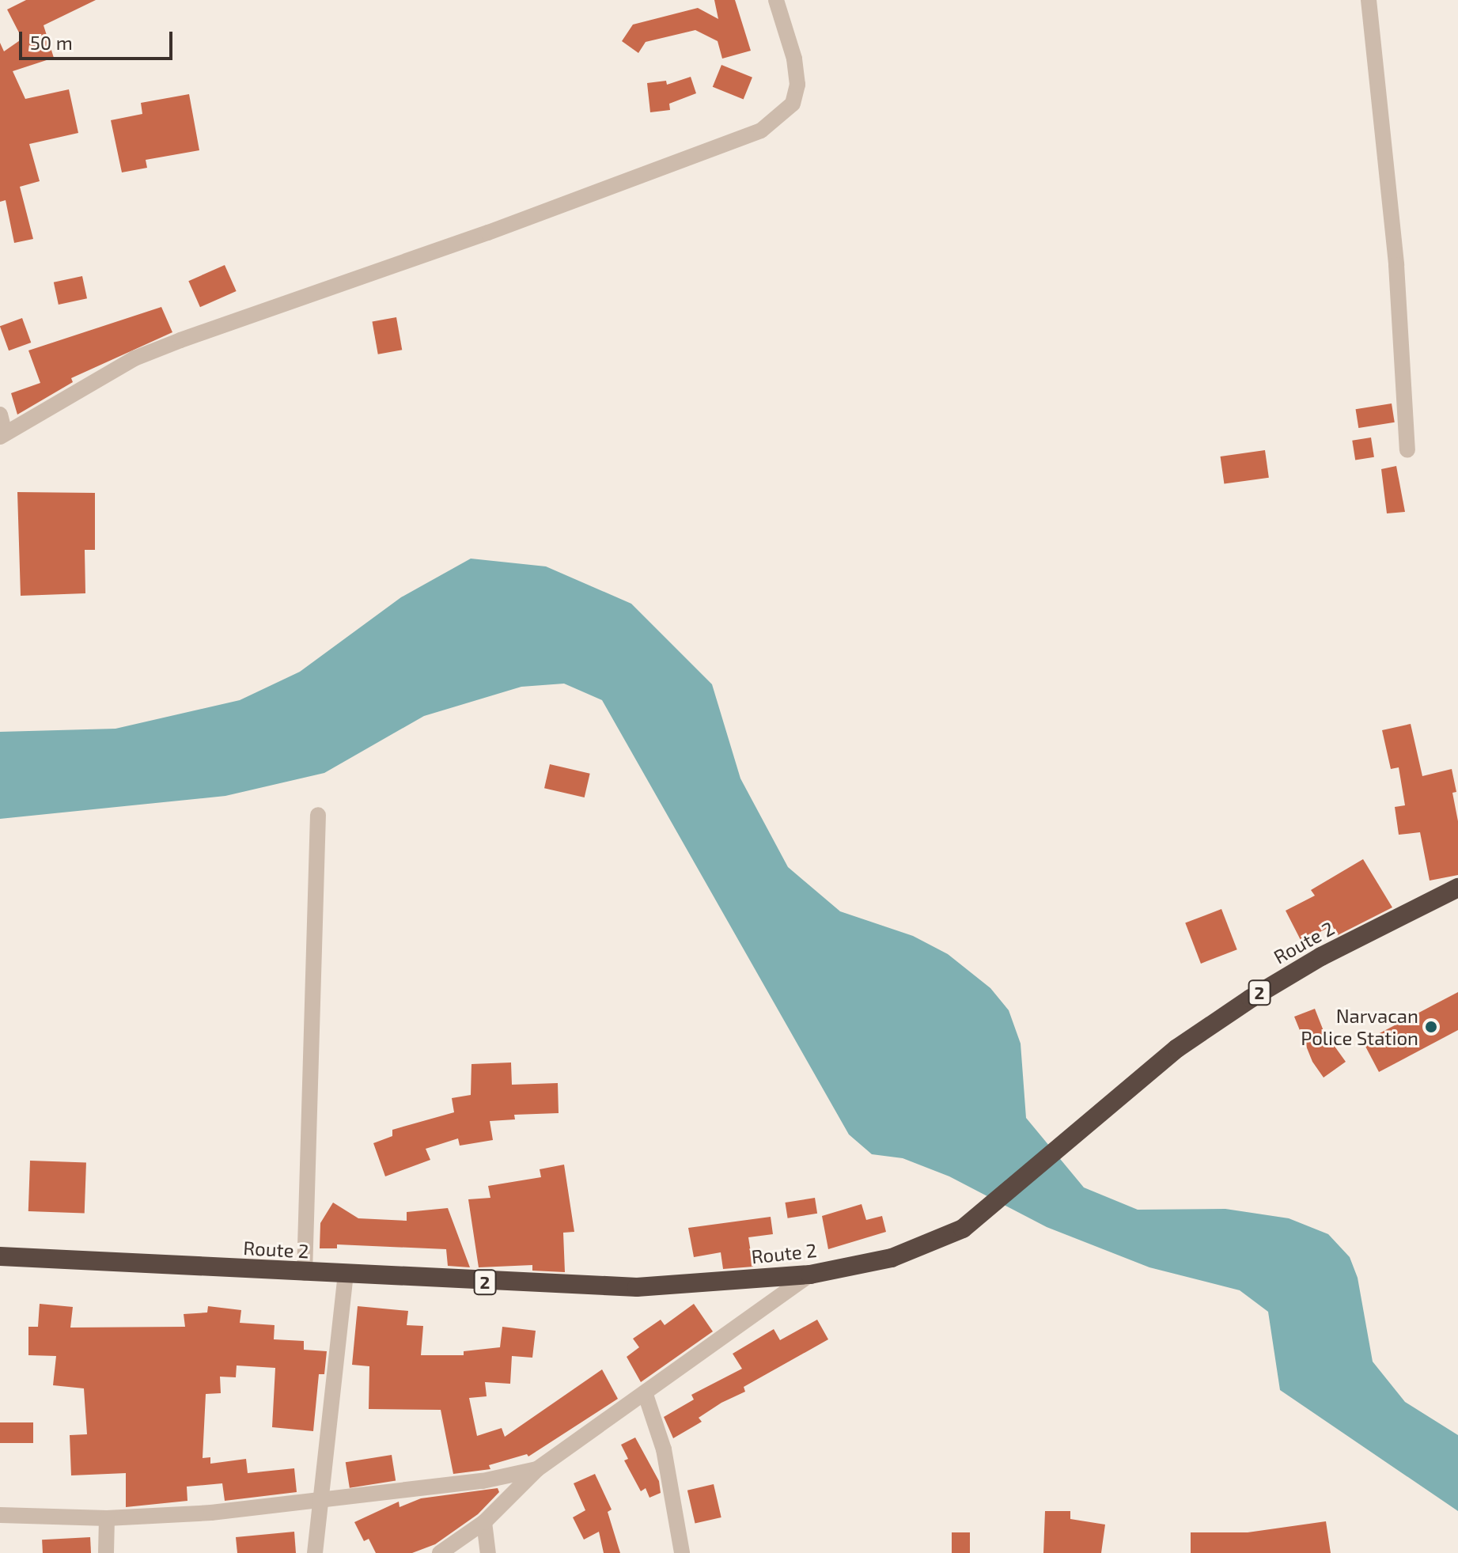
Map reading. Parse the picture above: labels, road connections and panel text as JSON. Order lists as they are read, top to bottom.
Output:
{
  "streets": {
    "highway": ["Route 2", "2"]
  },
  "places": ["Narvacan Police Station"],
  "scale_bar": "50 m"
}
